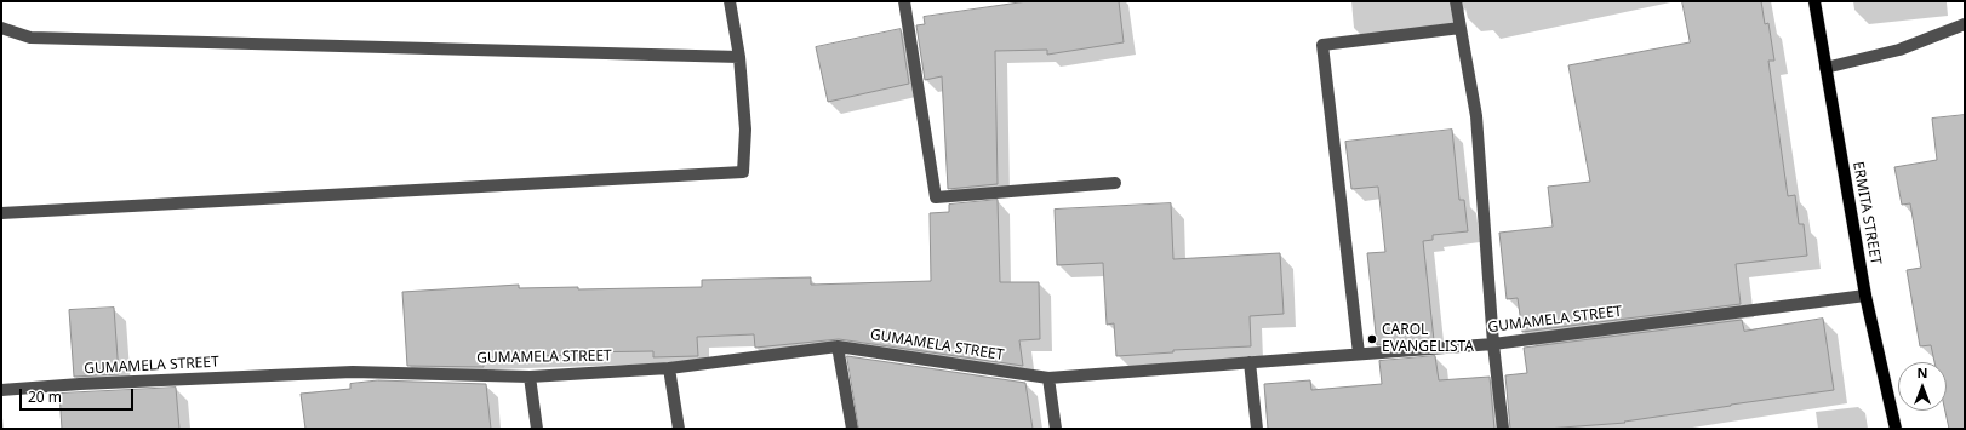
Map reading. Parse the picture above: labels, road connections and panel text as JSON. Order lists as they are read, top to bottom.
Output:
{
  "streets": {
    "main road": ["ERMITA STREET"],
    "street": ["GUMAMELA STREET"]
  },
  "crossings": [
    ["ERMITA STREET", "GUMAMELA STREET"]
  ],
  "places": ["CAROL EVANGELISTA"],
  "scale_bar": "20 m",
  "north": "top"
}
